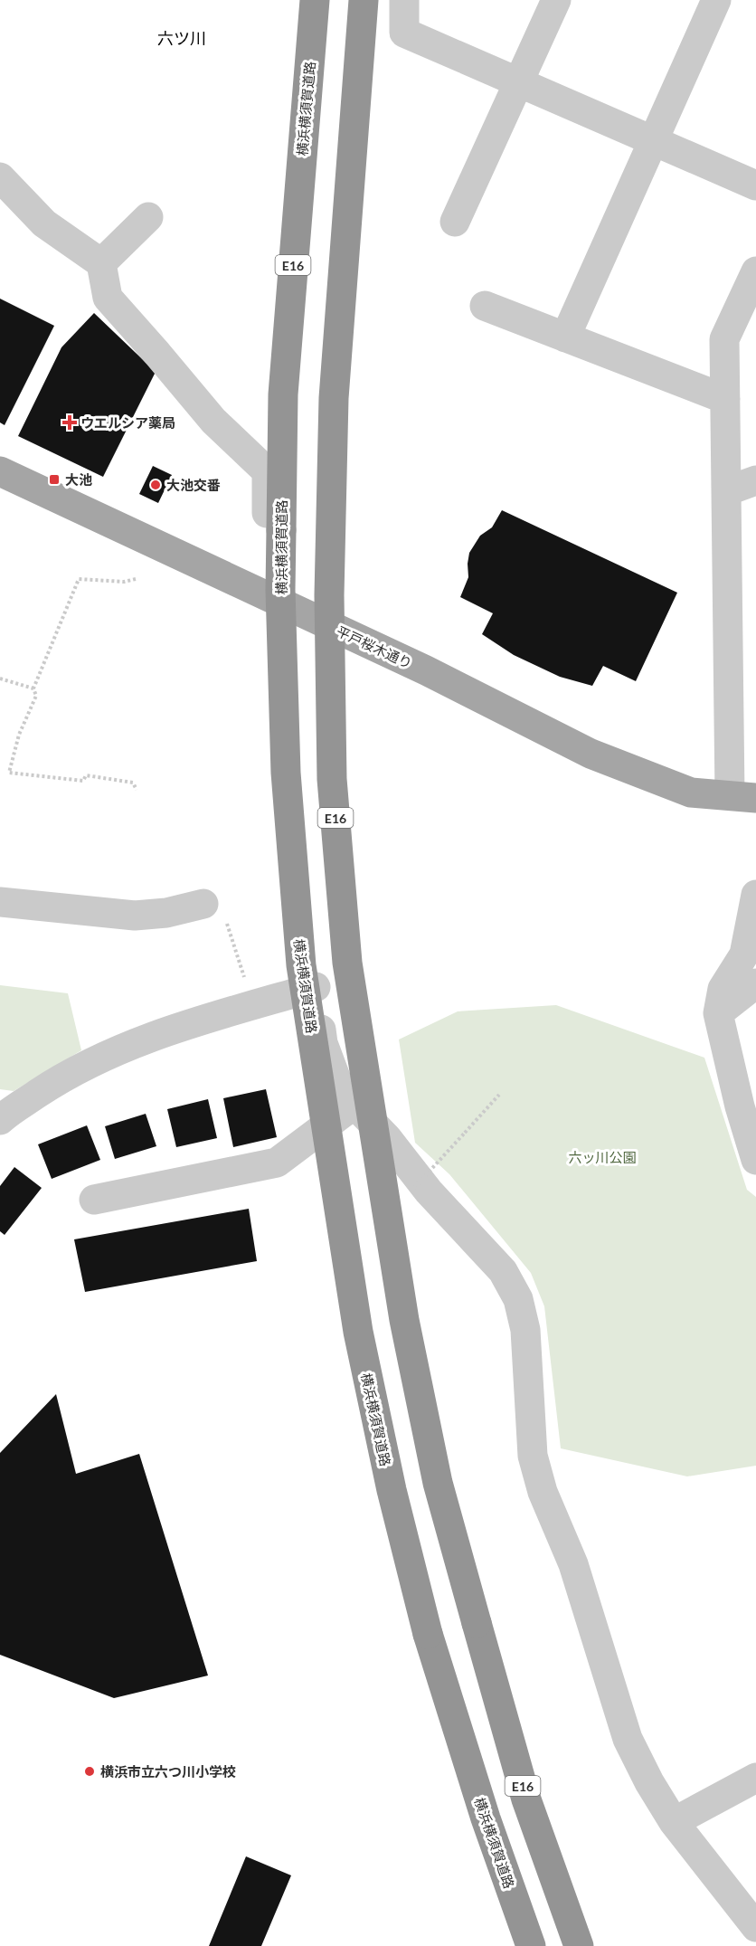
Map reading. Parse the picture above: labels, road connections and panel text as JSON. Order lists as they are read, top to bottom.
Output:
{
  "streets": {
    "highway": ["横浜横須賀道路", "E16"],
    "main road": ["平戸桜木通り"]
  },
  "districts": ["六ツ川"],
  "parks": ["六ッ川公園"],
  "places": {
    "health": ["ウエルシア薬局"],
    "transit": ["大池"],
    "other": ["大池交番", "横浜市立六つ川小学校"]
  }
}
